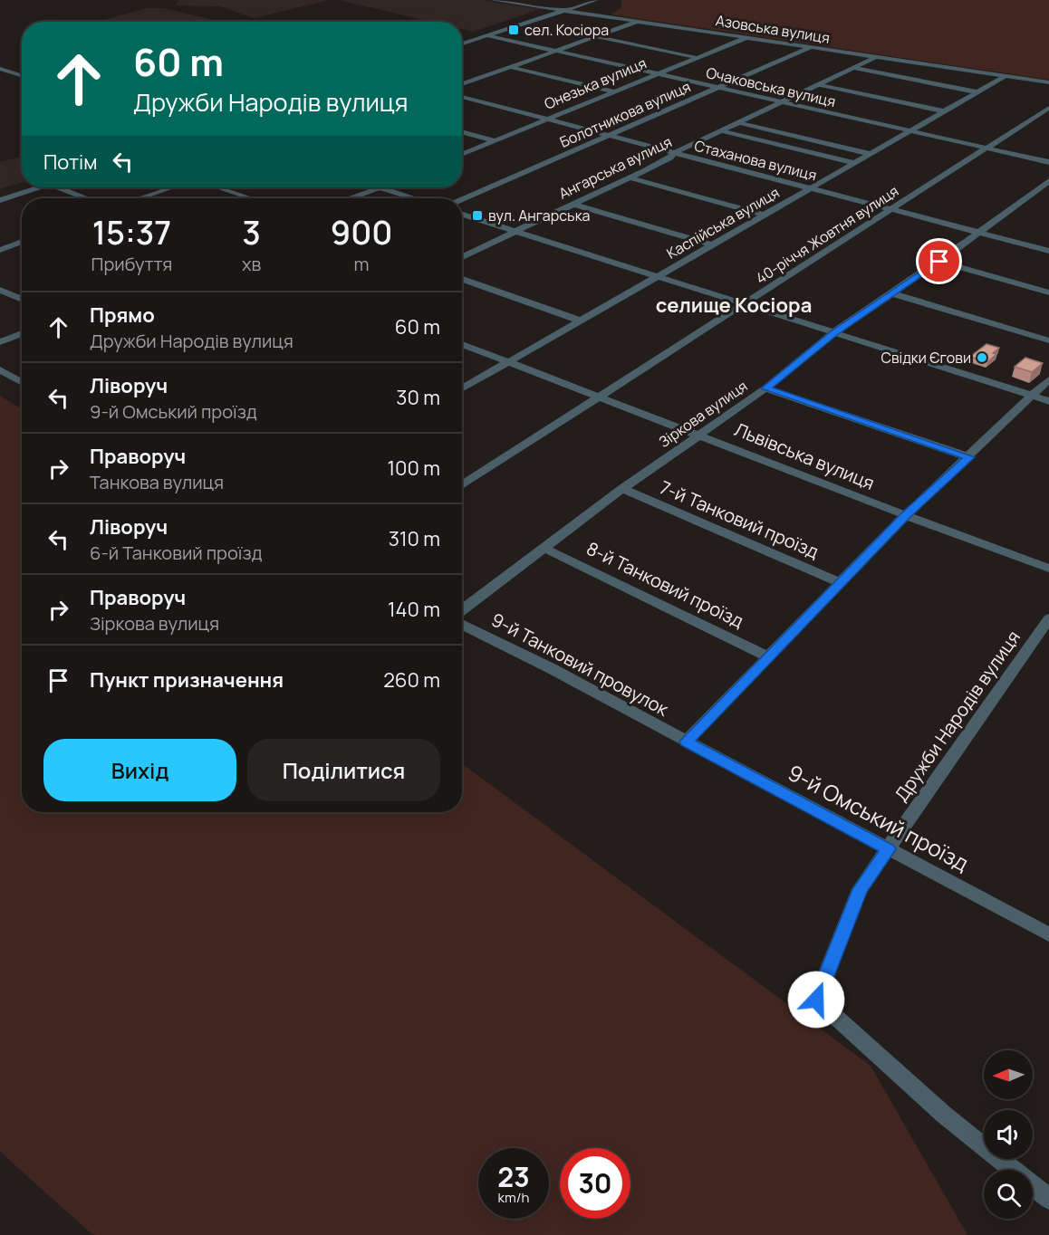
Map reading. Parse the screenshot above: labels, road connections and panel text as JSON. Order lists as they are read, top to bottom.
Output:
{
  "streets": {
    "street": [
      "Азовська вулиця",
      "Онезька вулиця",
      "Очаковська вулиця",
      "Болотникова вулиця",
      "Стаханова вулиця",
      "Ангарська вулиця",
      "Каспійська вулиця",
      "40-річчя Жовтня вулиця",
      "Зіркова вулиця",
      "Львівська вулиця",
      "7-й Танковий проїзд",
      "8-й Танковий проїзд",
      "9-й Танковий провулок",
      "Дружби Народів вулиця",
      "9-й Омський проїзд"
    ]
  },
  "crossings": [
    ["Азовська вулиця", "Онезька вулиця"],
    ["Азовська вулиця", "Болотникова вулиця"],
    ["Азовська вулиця", "Ангарська вулиця"],
    ["Азовська вулиця", "Каспійська вулиця"],
    ["Онезька вулиця", "Очаковська вулиця"],
    ["Онезька вулиця", "Стаханова вулиця"],
    ["Очаковська вулиця", "Болотникова вулиця"],
    ["Очаковська вулиця", "Ангарська вулиця"],
    ["Очаковська вулиця", "Каспійська вулиця"],
    ["Очаковська вулиця", "40-річчя Жовтня вулиця"],
    ["Болотникова вулиця", "Стаханова вулиця"],
    ["Стаханова вулиця", "Ангарська вулиця"],
    ["Стаханова вулиця", "Каспійська вулиця"],
    ["Стаханова вулиця", "40-річчя Жовтня вулиця"],
    ["Стаханова вулиця", "Зіркова вулиця"],
    ["Каспійська вулиця", "Львівська вулиця"],
    ["40-річчя Жовтня вулиця", "Львівська вулиця"],
    ["Зіркова вулиця", "Львівська вулиця"],
    ["Зіркова вулиця", "7-й Танковий проїзд"],
    ["Зіркова вулиця", "8-й Танковий проїзд"],
    ["9-й Танковий провулок", "9-й Омський проїзд"],
    ["Дружби Народів вулиця", "9-й Омський проїзд"]
  ],
  "districts": ["селище Косіора"],
  "places": {
    "transit": ["сел. Косіора", "вул. Ангарська"],
    "other": ["Свідки Єгови"]
  },
  "north": "left",
  "page": {
    "turn": ["60 m", "Дружби Народів вулиця"],
    "then": "Потім",
    "eta": [
      "15:37",
      "Прибуття",
      "3",
      "хв",
      "900",
      "m"
    ],
    "list": [
      {
        "name": "Прямо",
        "note": "Дружби Народів вулиця",
        "value": "60 m"
      },
      {
        "name": "Ліворуч",
        "note": "9-й Омський проїзд",
        "value": "30 m"
      },
      {
        "name": "Праворуч",
        "note": "Танкова вулиця",
        "value": "100 m"
      },
      {
        "name": "Ліворуч",
        "note": "6-й Танковий проїзд",
        "value": "310 m"
      },
      {
        "name": "Праворуч",
        "note": "Зіркова вулиця",
        "value": "140 m"
      },
      {
        "name": "Пункт призначення",
        "value": "260 m"
      }
    ],
    "buttons": ["Вихід", "Поділитися"],
    "speed": "23 km/h",
    "limit": "30"
  }
}
